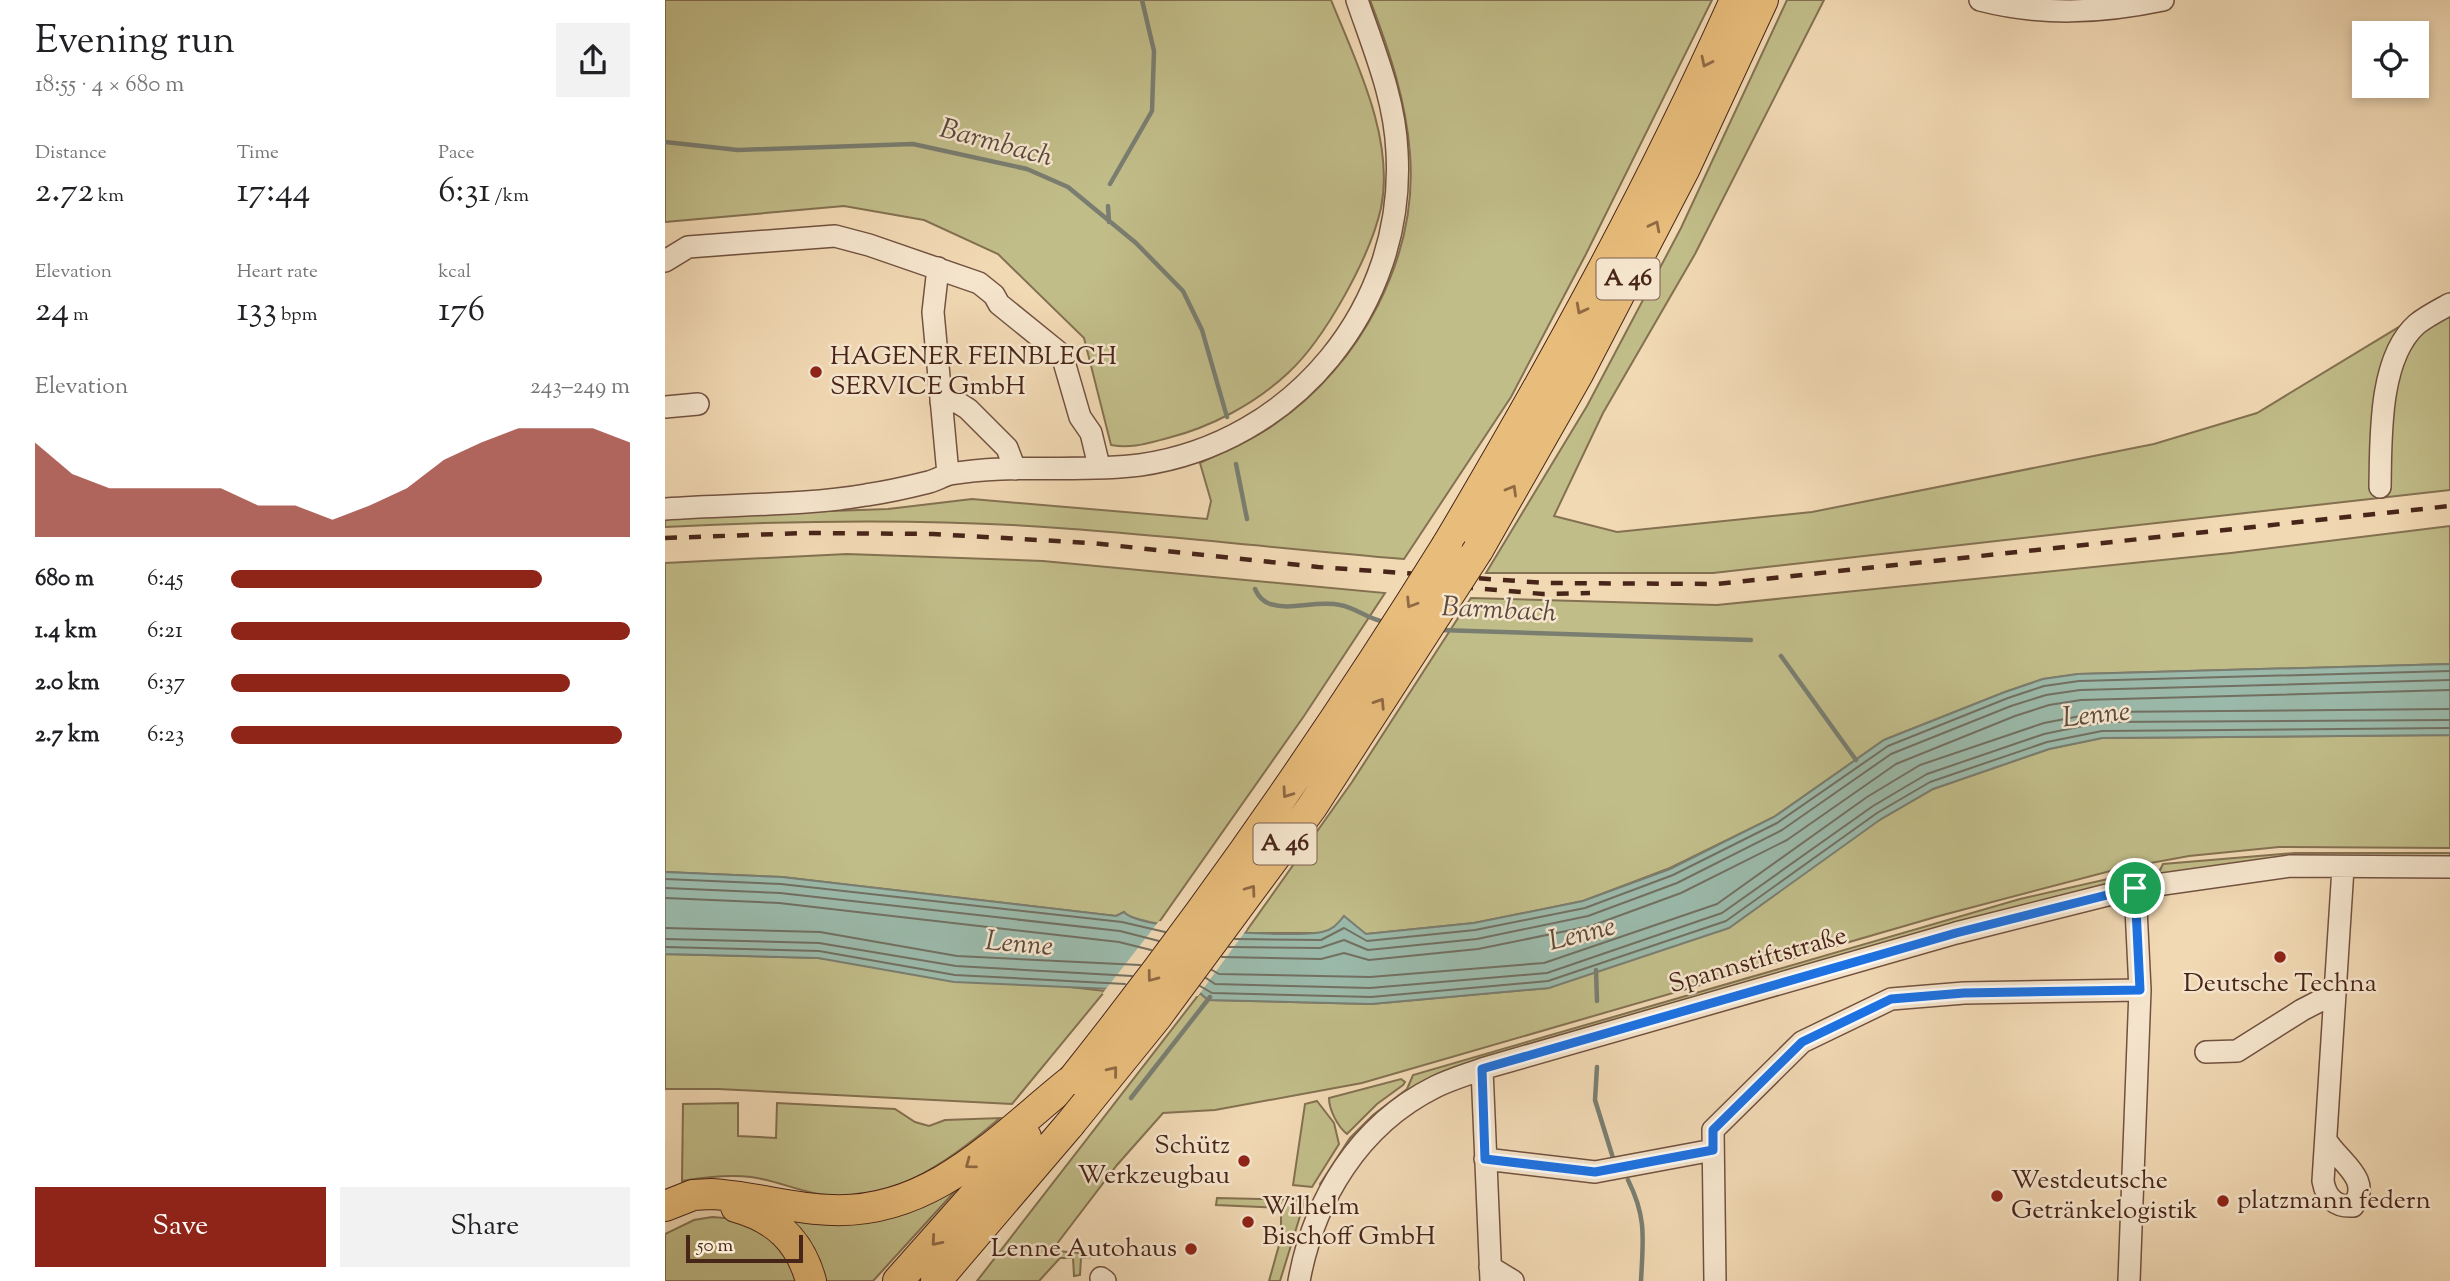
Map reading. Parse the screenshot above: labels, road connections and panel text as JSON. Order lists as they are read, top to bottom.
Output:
{
  "streets": {
    "highway": ["A 46"],
    "street": ["Spannstiftstraße"]
  },
  "water": ["Barmbach", "Lenne"],
  "places": [
    "HAGENER FEINBLECH SERVICE GmbH",
    "Deutsche Techna",
    "Schütz Werkzeugbau",
    "Westdeutsche Getränkelogistik",
    "platzmann federn",
    "Wilhelm Bischoff GmbH",
    "Lenne Autohaus"
  ],
  "scale_bar": "50 m",
  "page": {
    "heading": ["Evening run", "18:55 · 4 × 680 m"],
    "stats": [
      ["Distance", "2.72 km"],
      ["Time", "17:44"],
      ["Pace", "6:31 /km"],
      ["Elevation", "24 m"],
      ["Heart rate", "133 bpm"],
      ["kcal", "176"]
    ],
    "chart": ["Elevation", "243–249 m"],
    "list": [
      {
        "name": "680 m",
        "note": "6:45"
      },
      {
        "name": "1.4 km",
        "note": "6:21"
      },
      {
        "name": "2.0 km",
        "note": "6:37"
      },
      {
        "name": "2.7 km",
        "note": "6:23"
      }
    ],
    "buttons": ["Save", "Share"],
    "scale": "50 m"
  }
}
